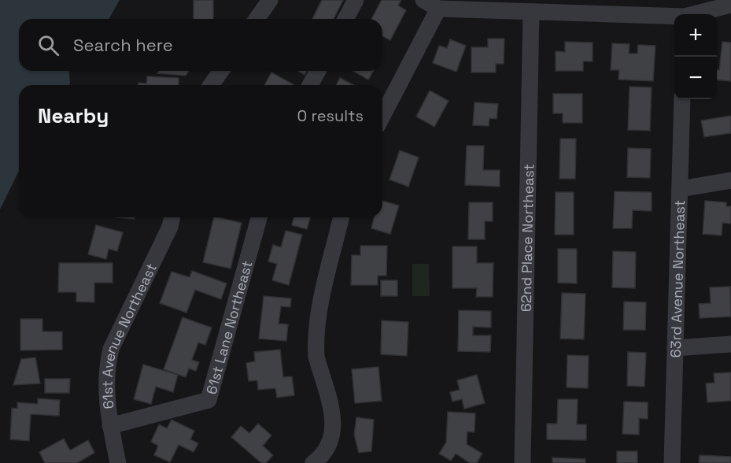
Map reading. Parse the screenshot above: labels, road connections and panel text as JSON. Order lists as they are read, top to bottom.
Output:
{
  "streets": {
    "street": [
      "62nd Place Northeast",
      "63rd Avenue Northeast",
      "61st Lane Northeast",
      "61st Avenue Northeast"
    ]
  },
  "crossings": [
    ["61st Lane Northeast", "61st Avenue Northeast"]
  ],
  "page": {
    "map_buttons": ["+", "−"],
    "search": "Search here",
    "heading": ["Nearby", "0 results"]
  }
}
